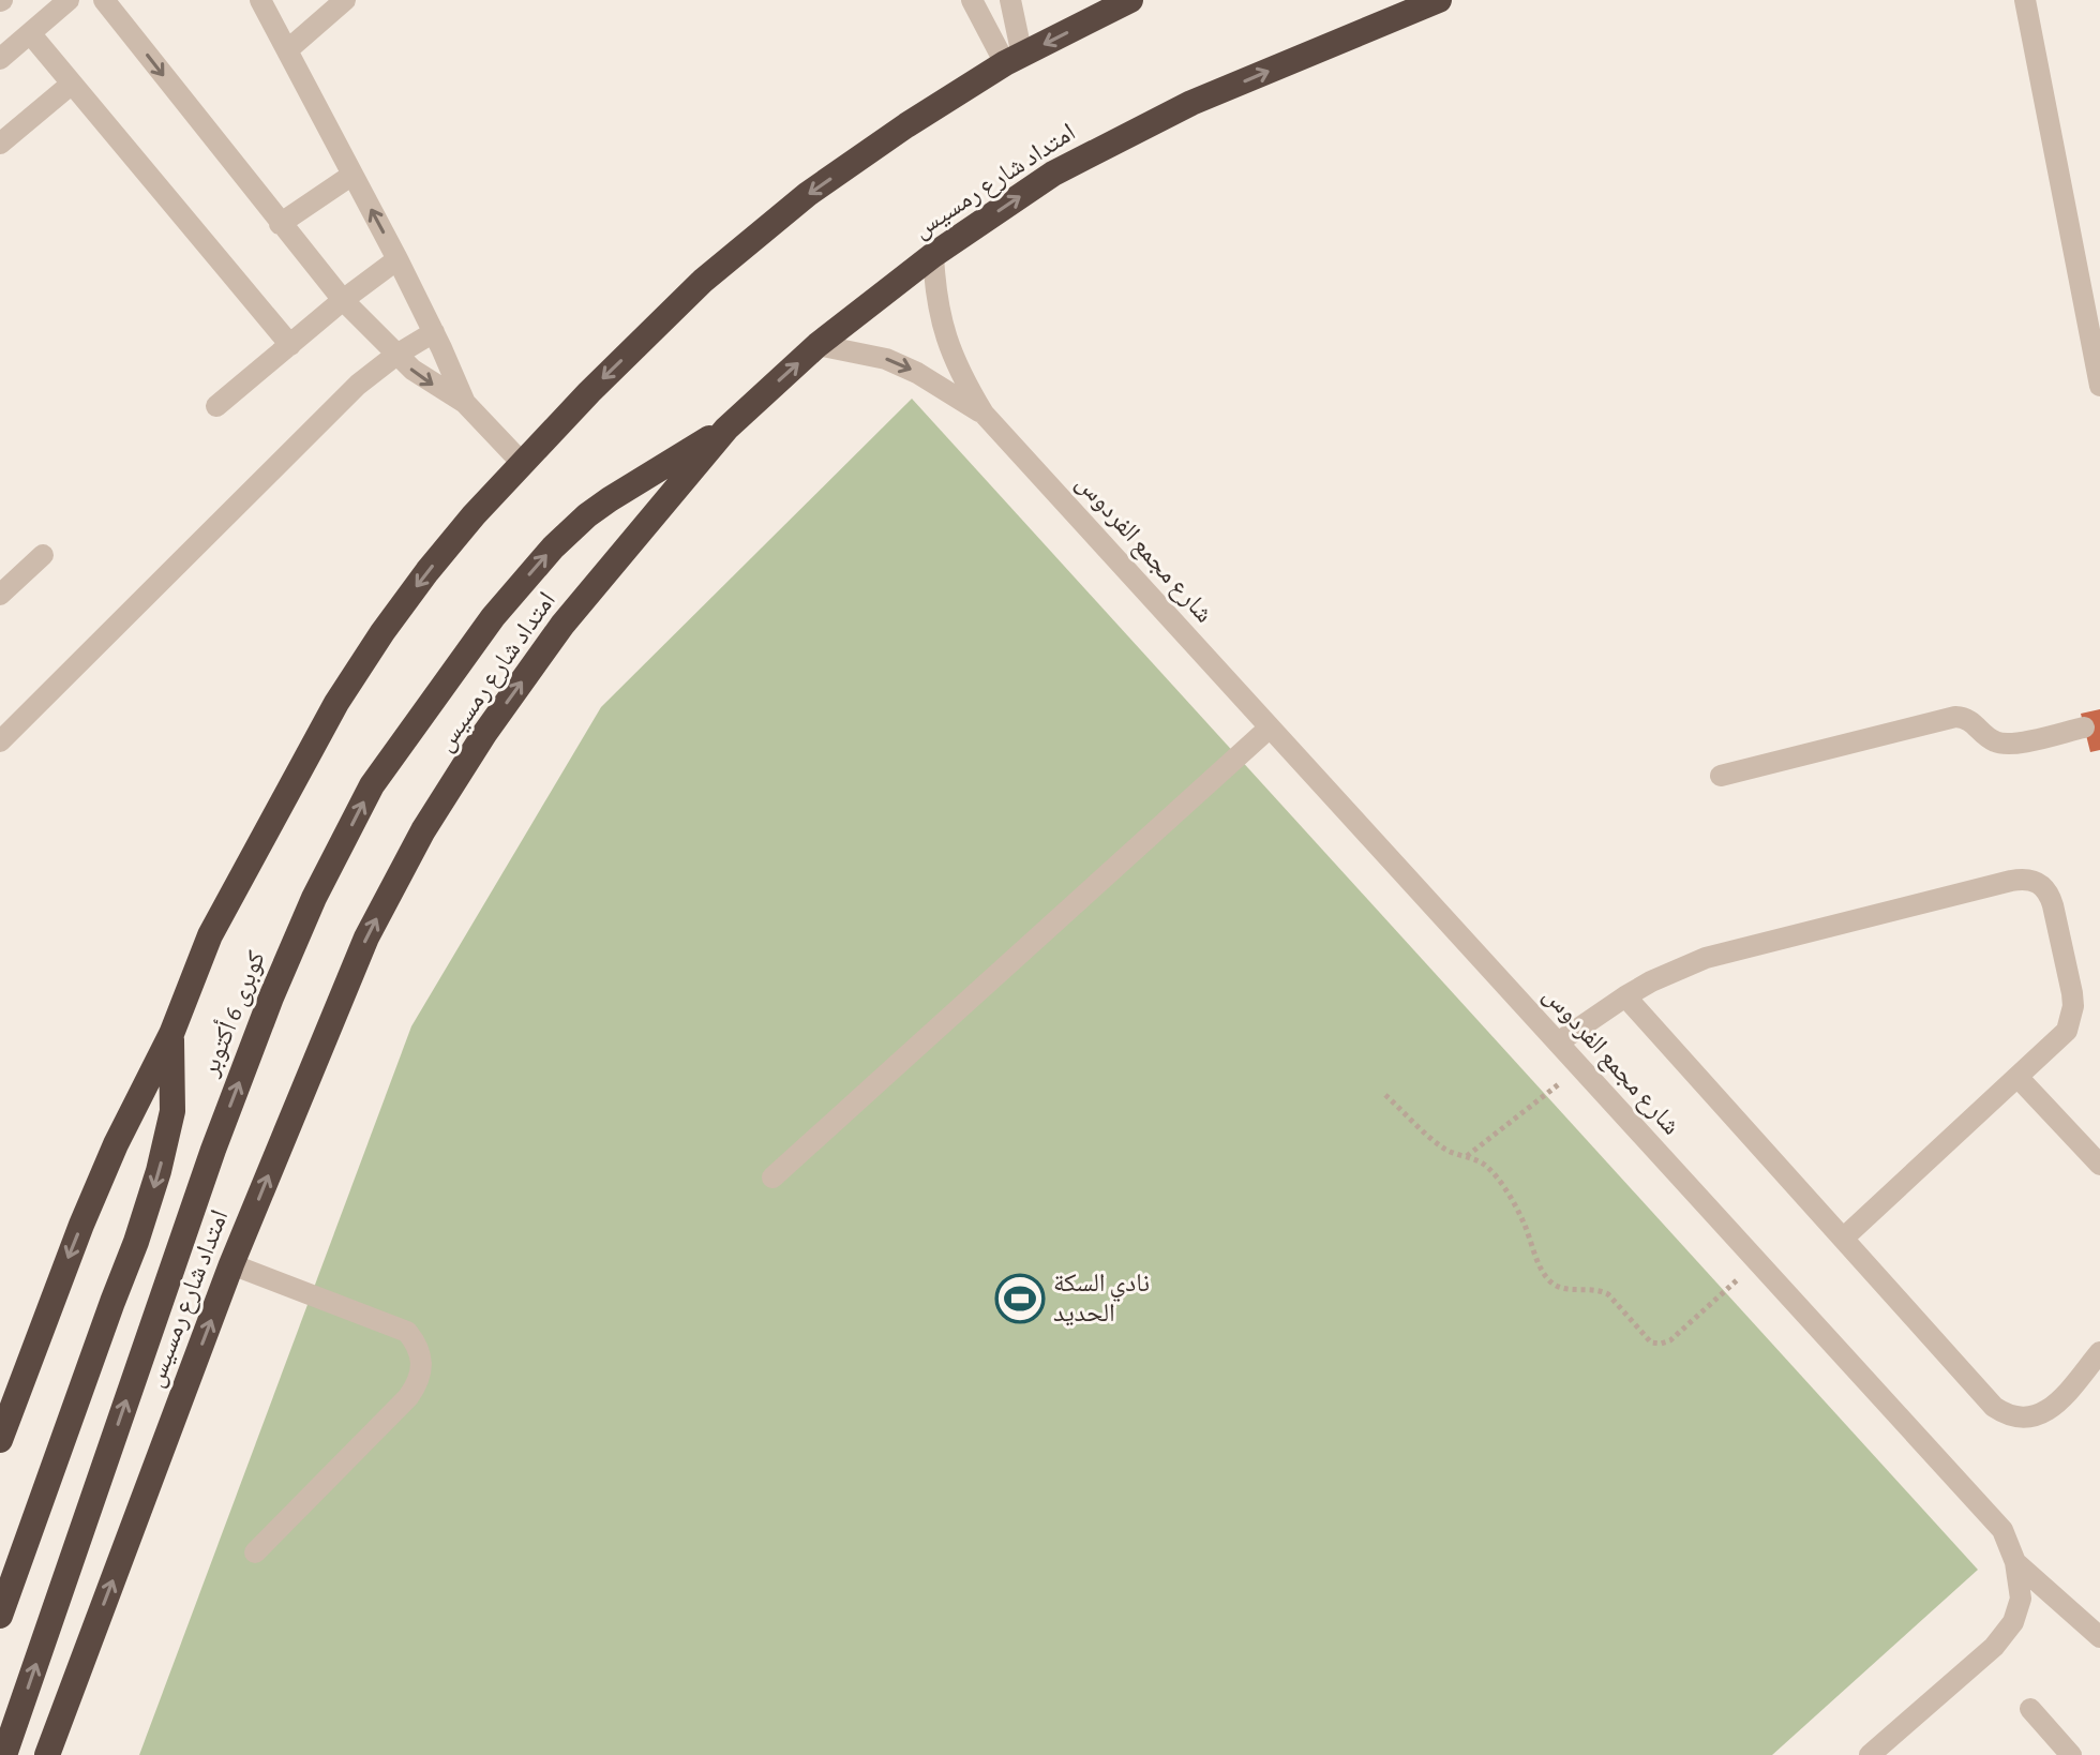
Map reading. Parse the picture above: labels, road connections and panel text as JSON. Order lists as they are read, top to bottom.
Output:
{
  "streets": {
    "highway": ["امتداد شارع رمسيس", "كوبرى 6 أكتوبر"],
    "street": ["شارع مجمع الفردوس"]
  },
  "crossings": [
    ["امتداد شارع رمسيس", "شارع مجمع الفردوس"],
    ["امتداد شارع رمسيس", "كوبرى 6 أكتوبر"]
  ],
  "places": {
    "sports": ["نادي السكة الحديد"]
  }
}
